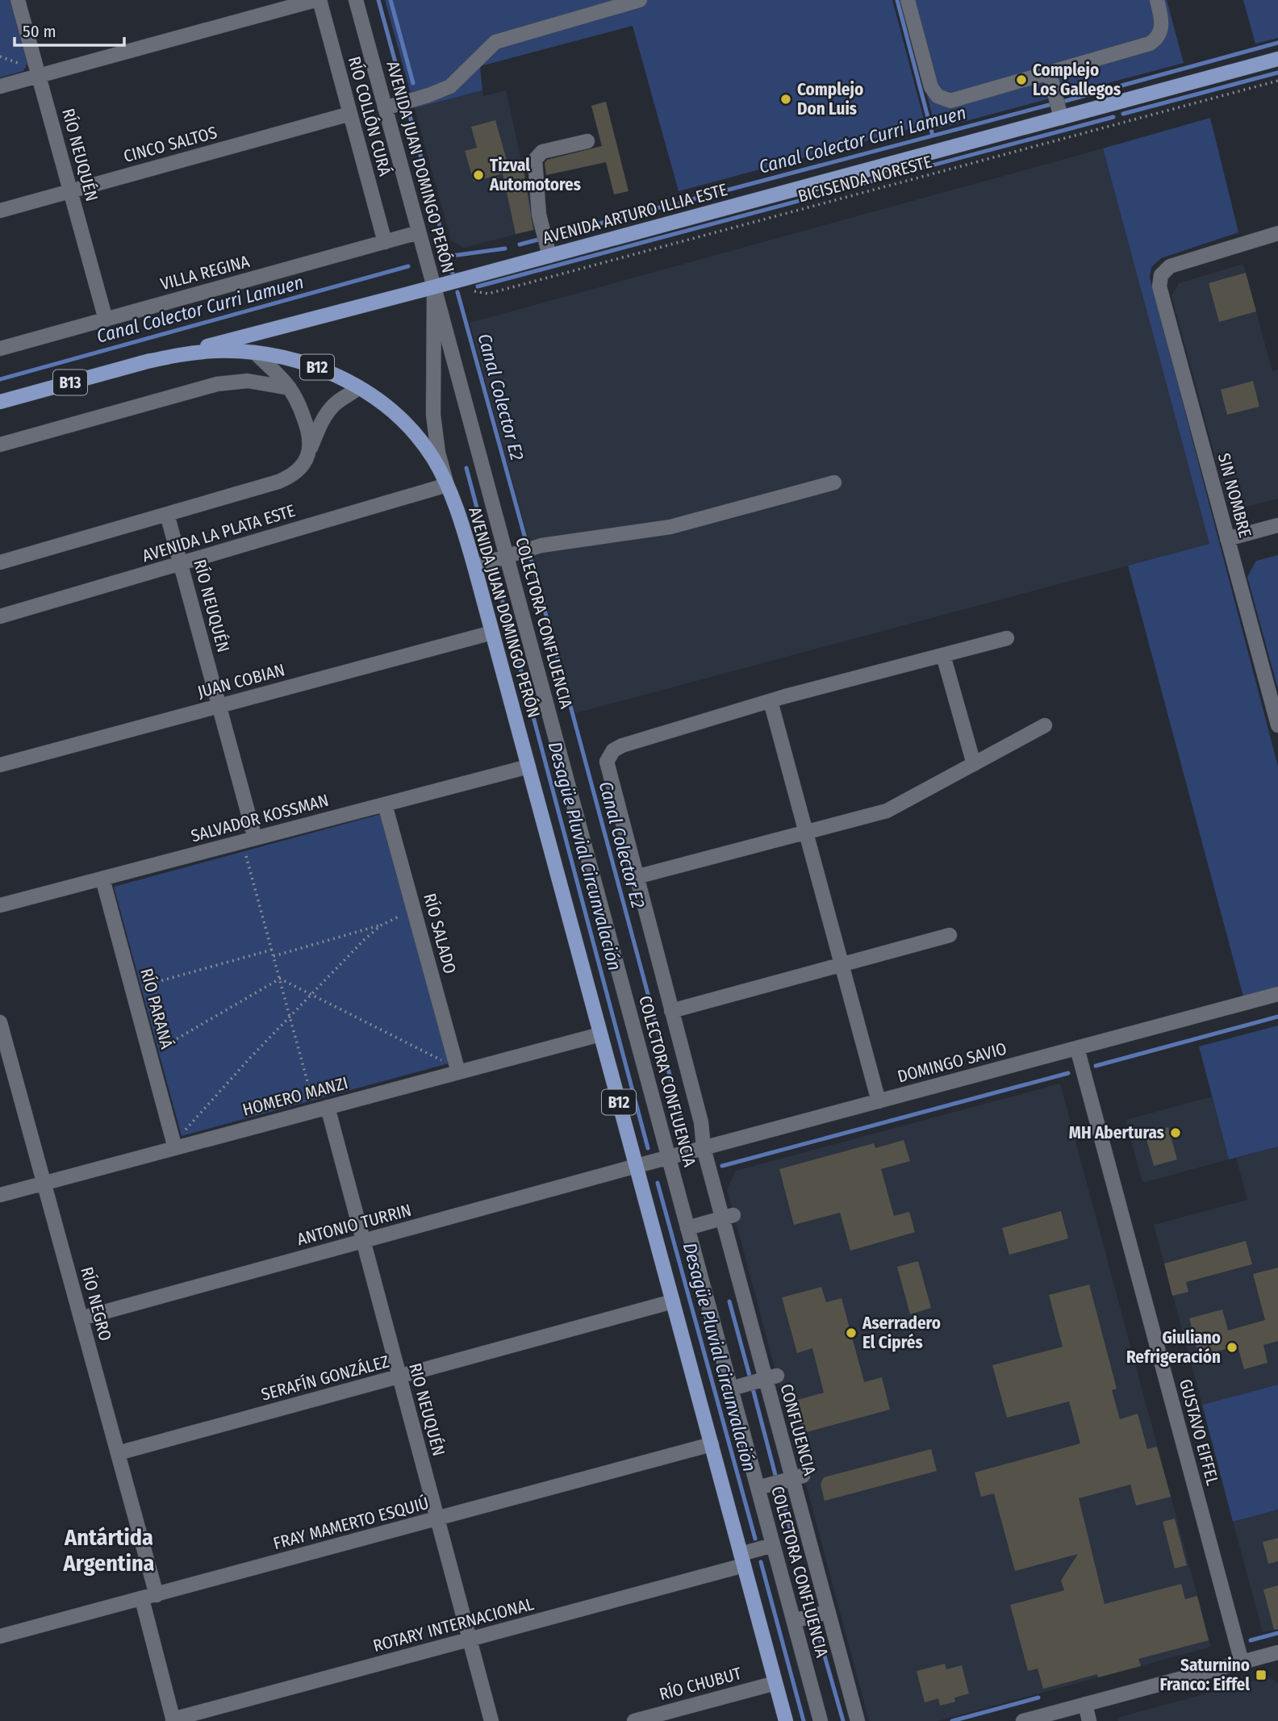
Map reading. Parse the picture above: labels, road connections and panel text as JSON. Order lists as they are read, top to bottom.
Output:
{
  "streets": {
    "main road": [
      "AVENIDA JUAN DOMINGO PERÓN",
      "AVENIDA ARTURO ILLIA ESTE",
      "B12",
      "B13"
    ],
    "street": [
      "RÍO COLLÓN CURÁ",
      "CINCO SALTOS",
      "RÍO NEUQUÉN",
      "VILLA REGINA",
      "SIN NOMBRE",
      "AVENIDA LA PLATA ESTE",
      "COLECTORA CONFLUENCIA",
      "JUAN COBIAN",
      "SALVADOR KOSSMAN",
      "RÍO SALADO",
      "RÍO PARANÁ",
      "DOMINGO SAVIO",
      "HOMERO MANZI",
      "ANTONIO TURRIN",
      "RÍO NEGRO",
      "SERAFÍN GONZÁLEZ",
      "RIO NEUQUÉN",
      "CONFLUENCIA",
      "GUSTAVO EIFFEL",
      "FRAY MAMERTO ESQUIÚ",
      "ROTARY INTERNACIONAL",
      "RÍO CHUBUT"
    ],
    "path": ["BICISENDA NORESTE"]
  },
  "crossings": [
    ["RÍO COLLÓN CURÁ", "CINCO SALTOS"],
    ["RÍO COLLÓN CURÁ", "VILLA REGINA"],
    ["CINCO SALTOS", "RÍO NEUQUÉN"],
    ["RÍO NEUQUÉN", "VILLA REGINA"],
    ["RÍO NEUQUÉN", "AVENIDA LA PLATA ESTE"],
    ["RÍO NEUQUÉN", "JUAN COBIAN"],
    ["RÍO NEUQUÉN", "SALVADOR KOSSMAN"],
    ["AVENIDA JUAN DOMINGO PERÓN", "AVENIDA ARTURO ILLIA ESTE"],
    ["AVENIDA JUAN DOMINGO PERÓN", "VILLA REGINA"],
    ["AVENIDA JUAN DOMINGO PERÓN", "B12"],
    ["AVENIDA JUAN DOMINGO PERÓN", "AVENIDA LA PLATA ESTE"],
    ["AVENIDA JUAN DOMINGO PERÓN", "COLECTORA CONFLUENCIA"],
    ["AVENIDA JUAN DOMINGO PERÓN", "JUAN COBIAN"],
    ["AVENIDA JUAN DOMINGO PERÓN", "SALVADOR KOSSMAN"],
    ["AVENIDA JUAN DOMINGO PERÓN", "DOMINGO SAVIO"],
    ["AVENIDA JUAN DOMINGO PERÓN", "HOMERO MANZI"],
    ["AVENIDA JUAN DOMINGO PERÓN", "ANTONIO TURRIN"],
    ["AVENIDA JUAN DOMINGO PERÓN", "SERAFÍN GONZÁLEZ"],
    ["AVENIDA JUAN DOMINGO PERÓN", "FRAY MAMERTO ESQUIÚ"],
    ["AVENIDA JUAN DOMINGO PERÓN", "ROTARY INTERNACIONAL"],
    ["AVENIDA JUAN DOMINGO PERÓN", "RÍO CHUBUT"],
    ["BICISENDA NORESTE", "AVENIDA ARTURO ILLIA ESTE"],
    ["AVENIDA ARTURO ILLIA ESTE", "B12"],
    ["AVENIDA ARTURO ILLIA ESTE", "COLECTORA CONFLUENCIA"],
    ["B12", "AVENIDA LA PLATA ESTE"],
    ["COLECTORA CONFLUENCIA", "DOMINGO SAVIO"],
    ["COLECTORA CONFLUENCIA", "ROTARY INTERNACIONAL"],
    ["SALVADOR KOSSMAN", "RÍO SALADO"],
    ["SALVADOR KOSSMAN", "RÍO PARANÁ"],
    ["RÍO SALADO", "HOMERO MANZI"],
    ["RÍO PARANÁ", "HOMERO MANZI"],
    ["DOMINGO SAVIO", "ANTONIO TURRIN"],
    ["DOMINGO SAVIO", "CONFLUENCIA"],
    ["DOMINGO SAVIO", "GUSTAVO EIFFEL"],
    ["HOMERO MANZI", "RÍO NEGRO"],
    ["HOMERO MANZI", "RIO NEUQUÉN"],
    ["ANTONIO TURRIN", "RÍO NEGRO"],
    ["ANTONIO TURRIN", "RIO NEUQUÉN"],
    ["RÍO NEGRO", "SERAFÍN GONZÁLEZ"],
    ["RÍO NEGRO", "FRAY MAMERTO ESQUIÚ"],
    ["SERAFÍN GONZÁLEZ", "RIO NEUQUÉN"],
    ["RIO NEUQUÉN", "FRAY MAMERTO ESQUIÚ"],
    ["RIO NEUQUÉN", "ROTARY INTERNACIONAL"]
  ],
  "districts": ["Antártida Argentina"],
  "water": ["Canal Colector Curri Lamuen", "Canal Colector E2", "Desagüe Pluvial Circunvalación"],
  "places": {
    "other": [
      "Complejo Los Gallegos",
      "Complejo Don Luis",
      "Tizval Automotores",
      "MH Aberturas",
      "Aserradero El Ciprés",
      "Giuliano Refrigeración"
    ],
    "transit": ["Saturnino Franco: Eiffel"]
  },
  "scale_bar": "50 m"
}
